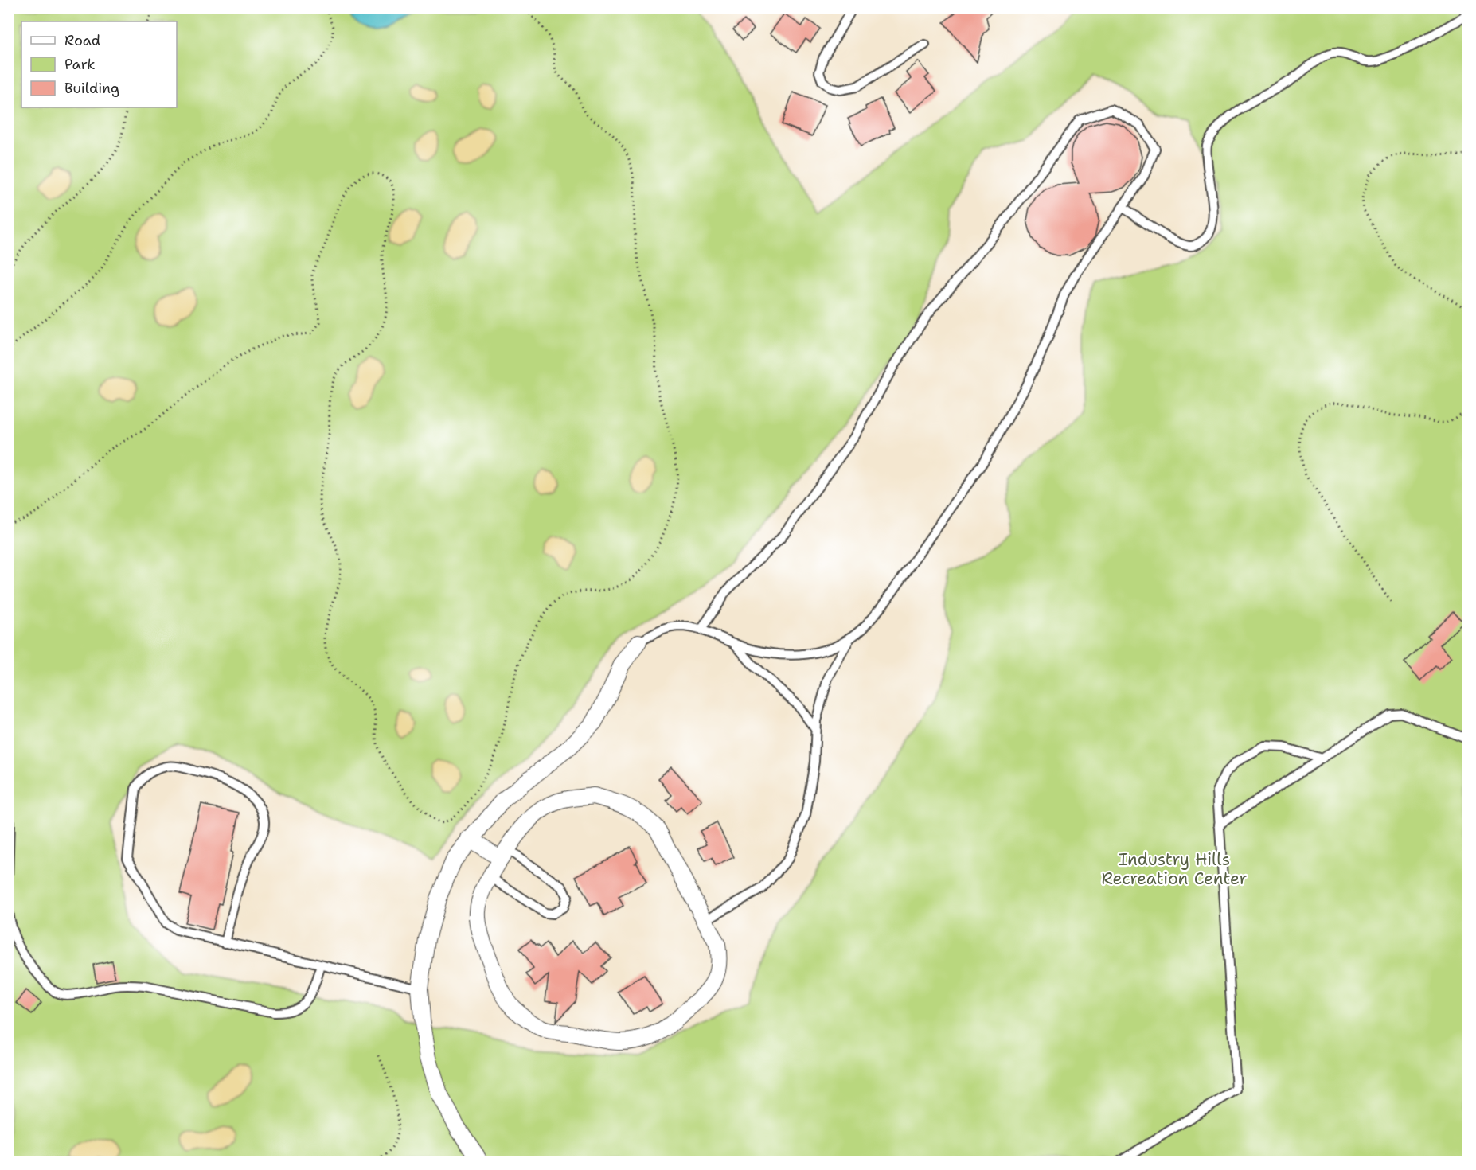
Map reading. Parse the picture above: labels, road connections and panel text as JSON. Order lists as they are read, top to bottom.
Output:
{
  "parks": ["Industry Hills Recreation Center"],
  "legend": ["Road", "Park", "Building"]
}
